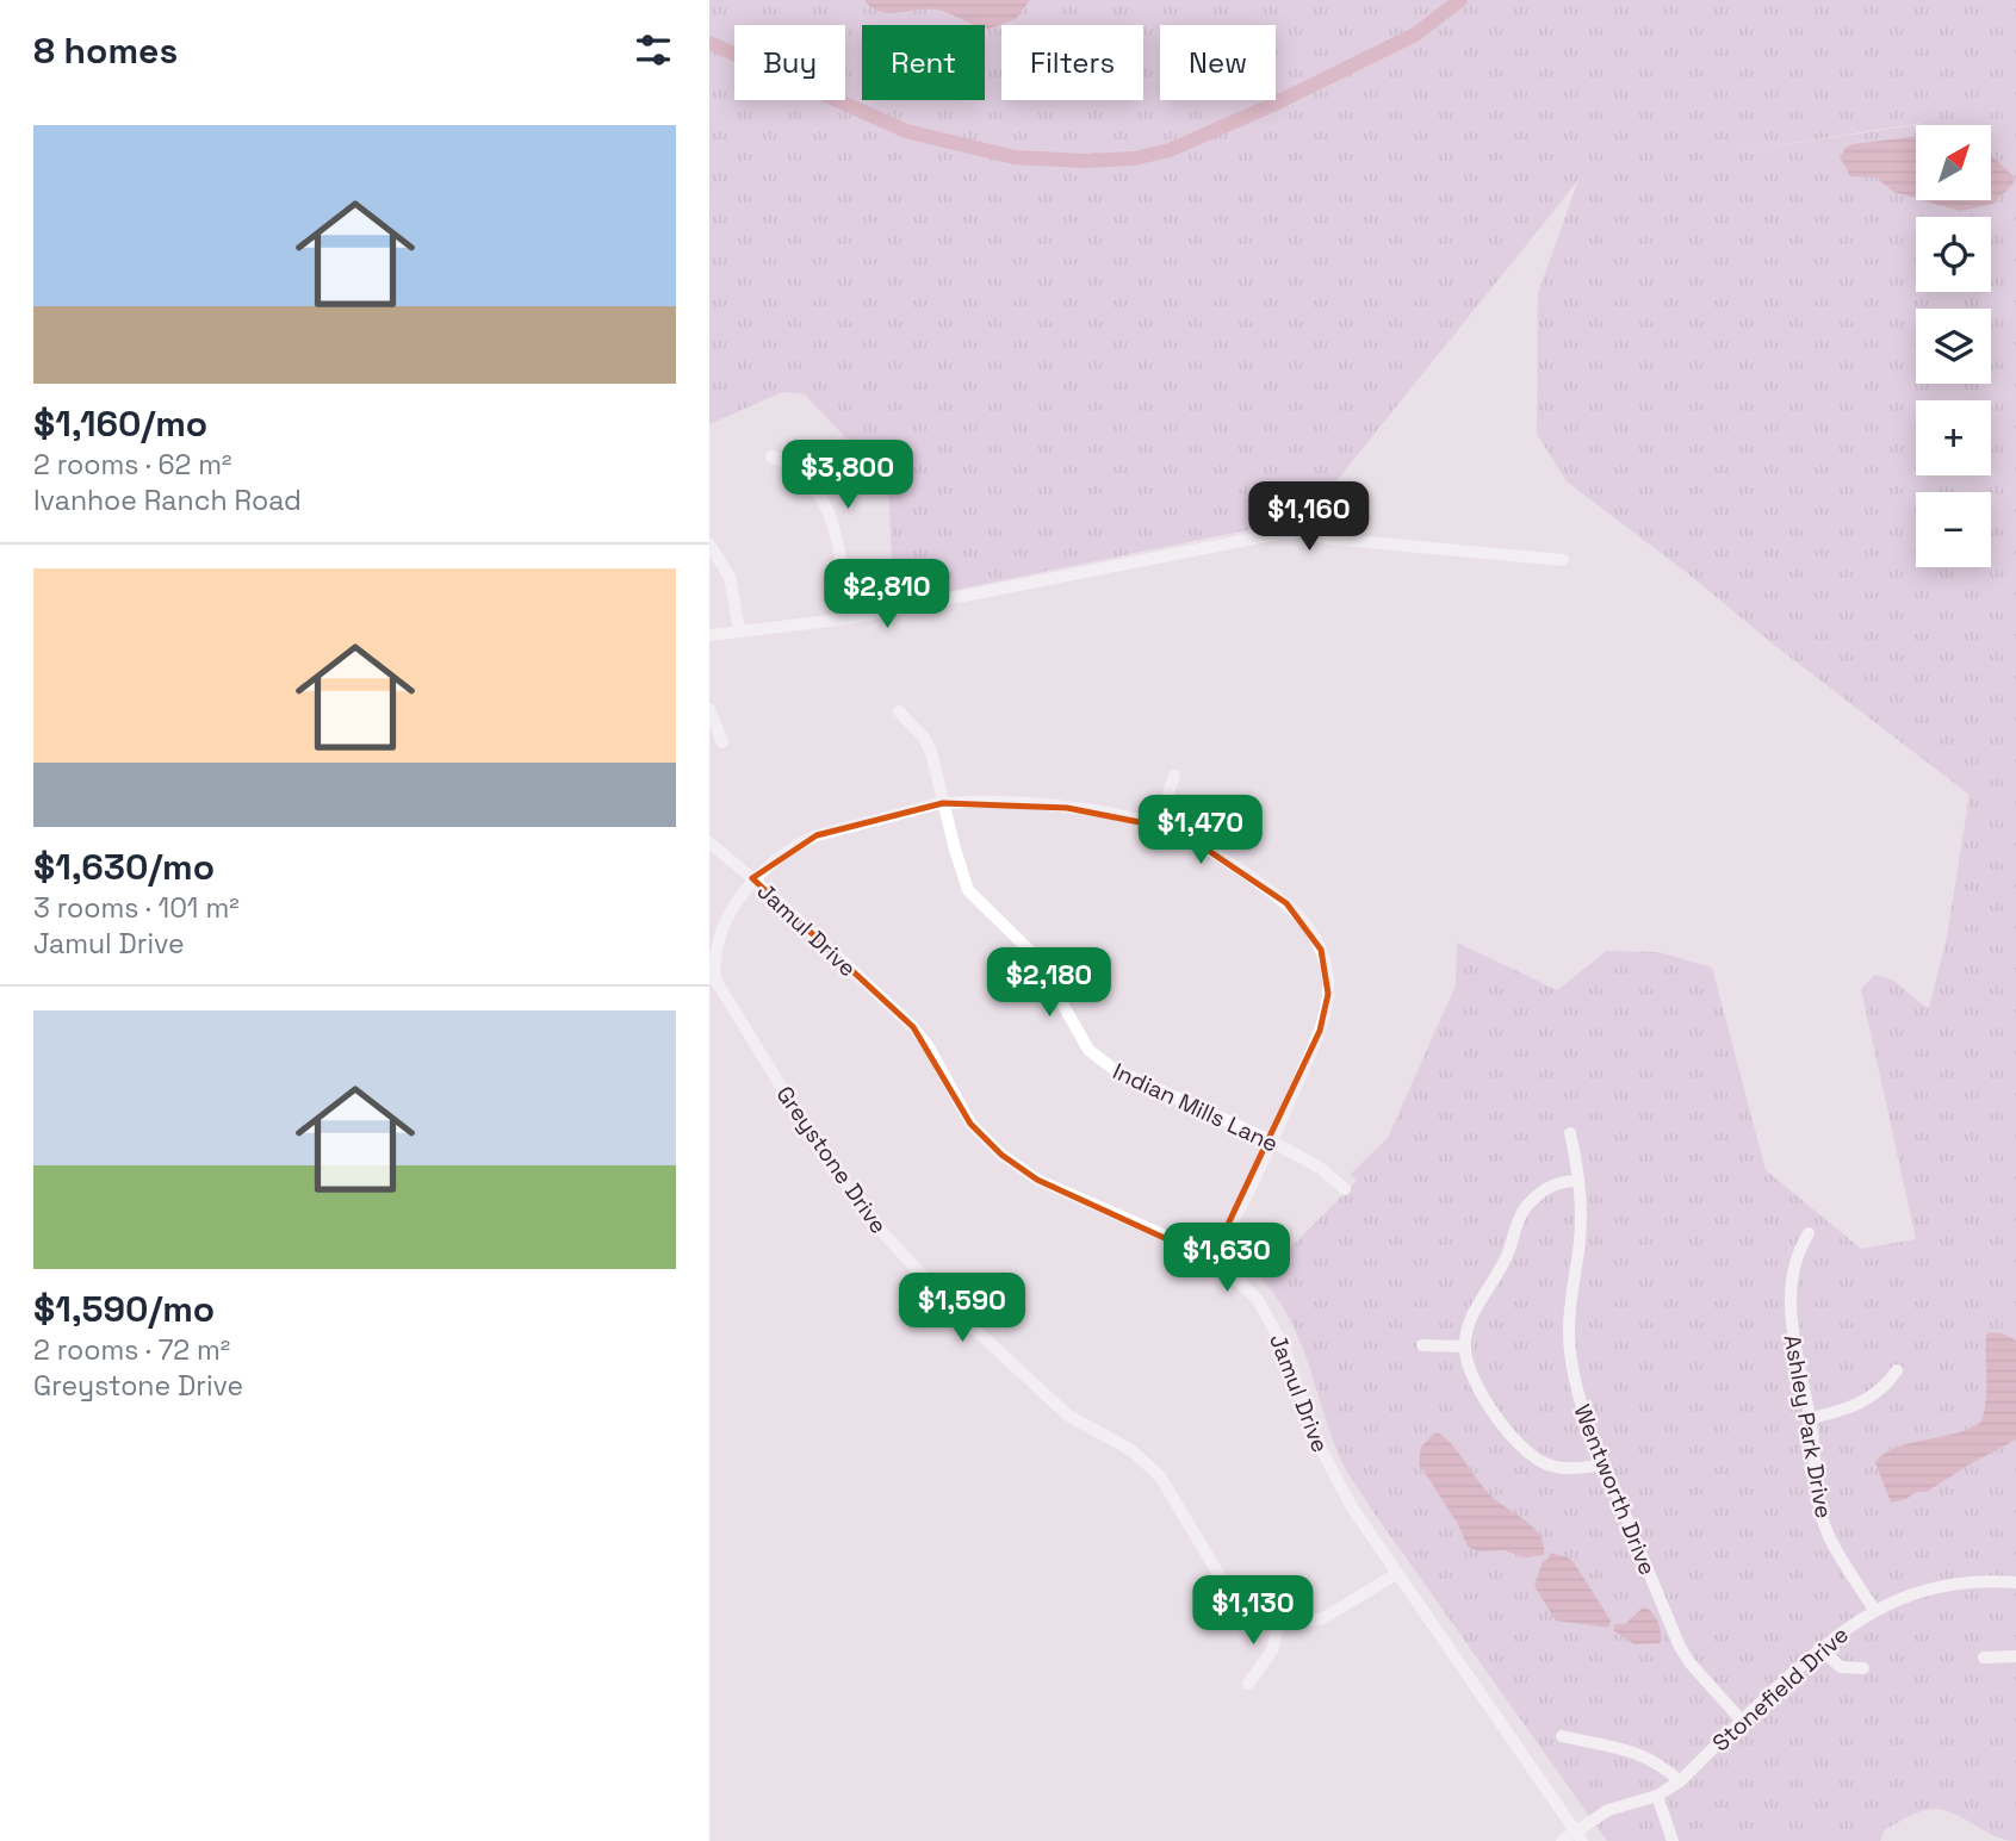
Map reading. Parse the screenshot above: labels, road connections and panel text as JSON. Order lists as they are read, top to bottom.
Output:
{
  "streets": {
    "street": [
      "Jamul Drive",
      "Indian Mills Lane",
      "Greystone Drive",
      "Ashley Park Drive",
      "Wentworth Drive",
      "Stonefield Drive"
    ]
  },
  "crossings": [
    ["Jamul Drive", "Greystone Drive"],
    ["Jamul Drive", "Stonefield Drive"],
    ["Indian Mills Lane", "Greystone Drive"],
    ["Ashley Park Drive", "Stonefield Drive"],
    ["Wentworth Drive", "Stonefield Drive"]
  ],
  "north": "top right",
  "page": {
    "heading": "8 homes",
    "chip": [
      "Buy",
      "Rent",
      "Filters",
      "New"
    ],
    "list": [
      {
        "name": "$1,160/mo",
        "note": "2 rooms · 62 m² · Ivanhoe Ranch Road"
      },
      {
        "name": "$1,630/mo",
        "note": "3 rooms · 101 m² · Jamul Drive"
      },
      {
        "name": "$1,590/mo",
        "note": "2 rooms · 72 m² · Greystone Drive"
      }
    ],
    "map_buttons": ["+", "−"],
    "price": [
      "$3,800",
      "$1,160",
      "$2,810",
      "$1,470",
      "$2,180",
      "$1,630",
      "$1,590",
      "$1,130"
    ]
  }
}
